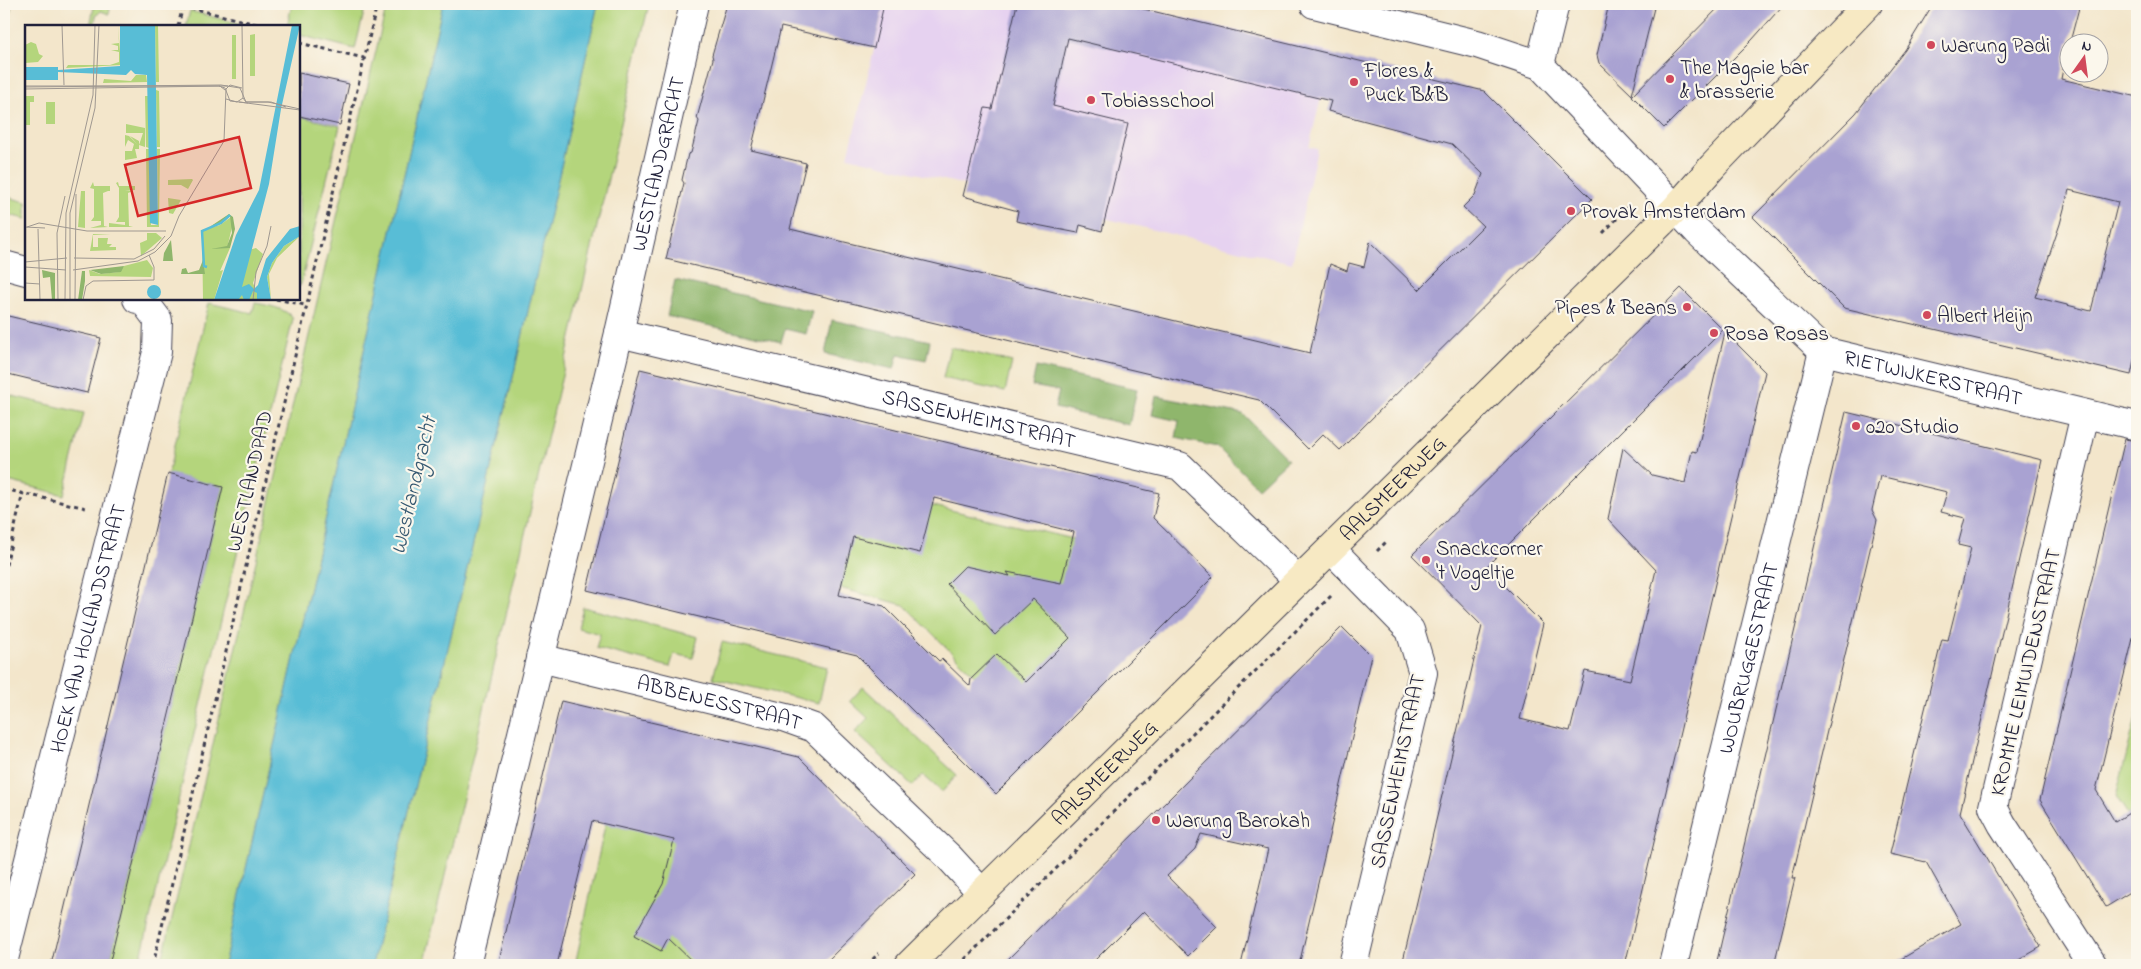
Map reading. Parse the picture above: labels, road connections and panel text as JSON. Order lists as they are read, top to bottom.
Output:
{
  "streets": {
    "main road": ["AALSMEERWEG"],
    "street": [
      "WESTLANDGRACHT",
      "RIETWIJKERSTRAAT",
      "SASSENHEIMSTRAAT",
      "HOEK VAN HOLLANDSTRAAT",
      "WOUBRUGGESTRAAT",
      "KROMME LEIMUIDENSTRAAT",
      "ABBENESSTRAAT"
    ],
    "path": ["WESTLANDPAD"]
  },
  "crossings": [
    ["WESTLANDGRACHT", "SASSENHEIMSTRAAT"],
    ["WESTLANDGRACHT", "ABBENESSTRAAT"],
    ["RIETWIJKERSTRAAT", "AALSMEERWEG"],
    ["RIETWIJKERSTRAAT", "WOUBRUGGESTRAAT"],
    ["RIETWIJKERSTRAAT", "KROMME LEIMUIDENSTRAAT"],
    ["SASSENHEIMSTRAAT", "AALSMEERWEG"],
    ["AALSMEERWEG", "ABBENESSTRAAT"]
  ],
  "water": ["Westlandgracht"],
  "places": [
    "Warung Padi",
    "The Magpie bar & brasserie",
    "Flores & Puck B&B",
    "Tobiasschool",
    "Provak Amsterdam",
    "Pipes & Beans",
    "Albert Heijn",
    "Rosa Rosas",
    "020 Studio",
    "Snackcorner 't Vogeltje",
    "Warung Barokah"
  ],
  "north": "top"
}
